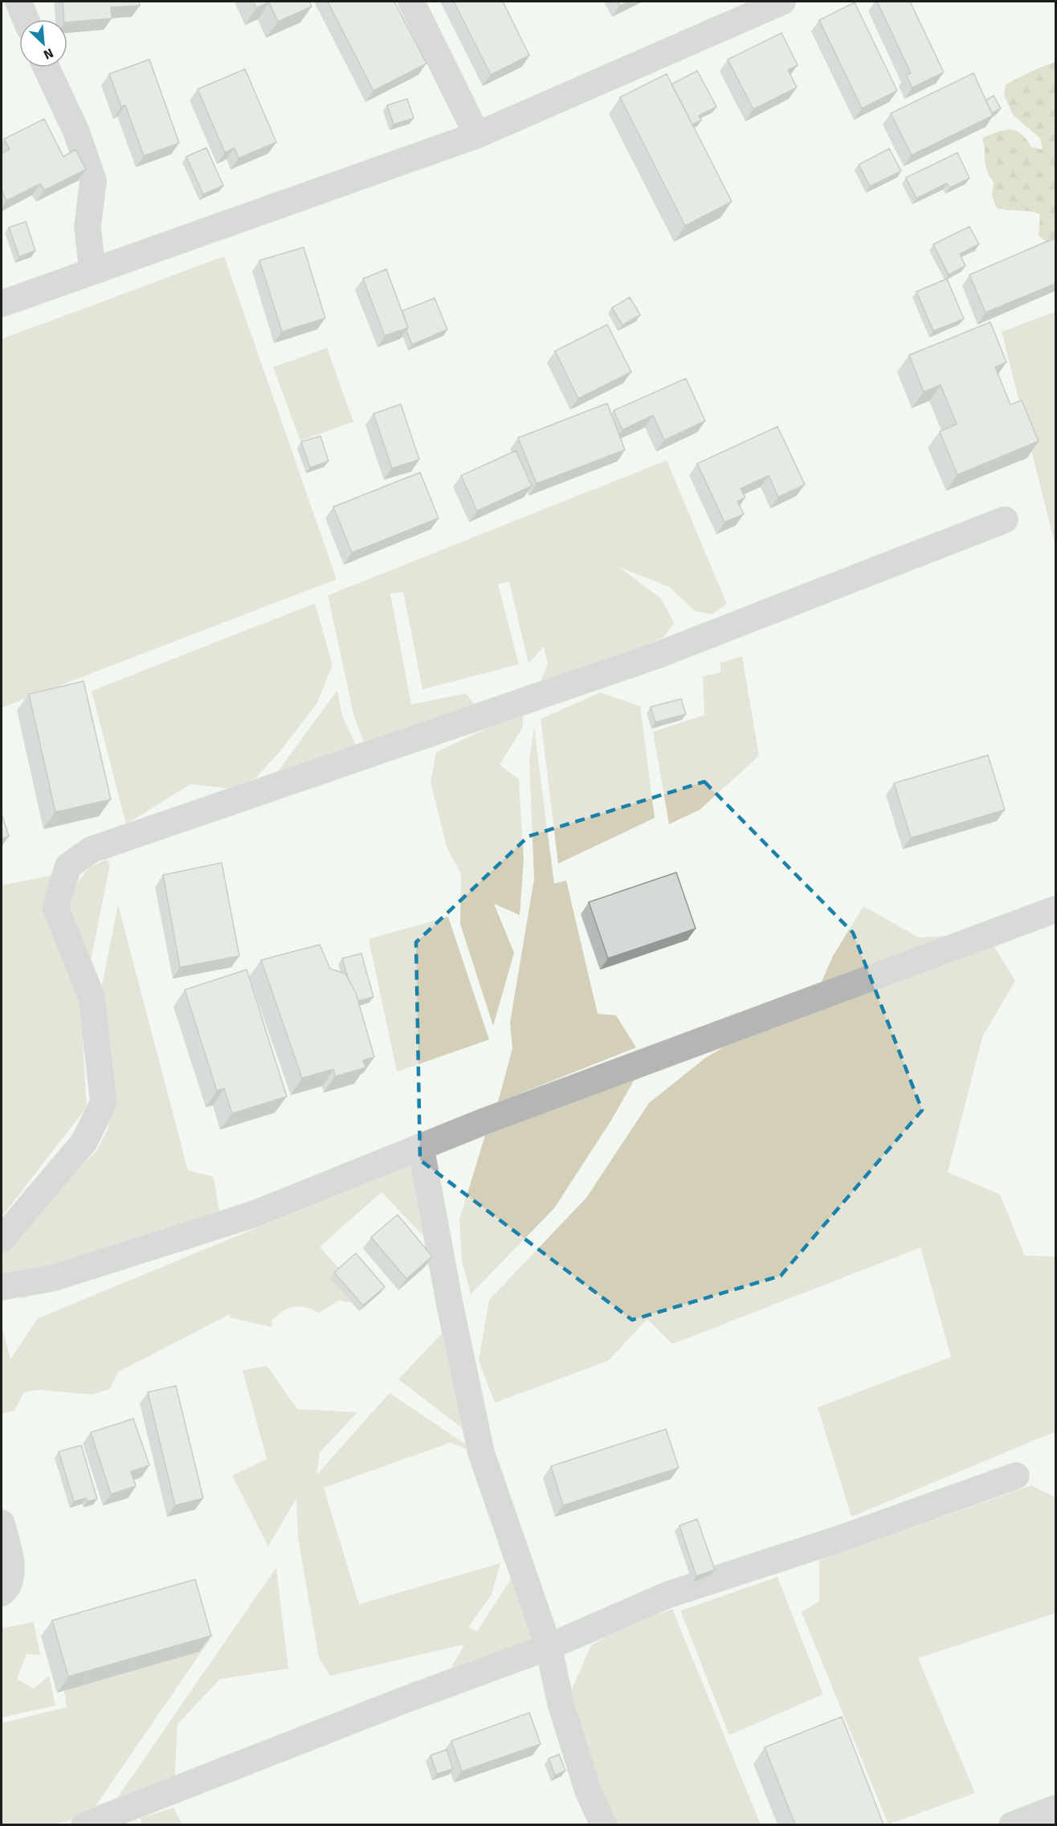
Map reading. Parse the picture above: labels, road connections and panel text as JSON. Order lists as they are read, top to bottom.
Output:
{
  "north": "bottom right"
}
